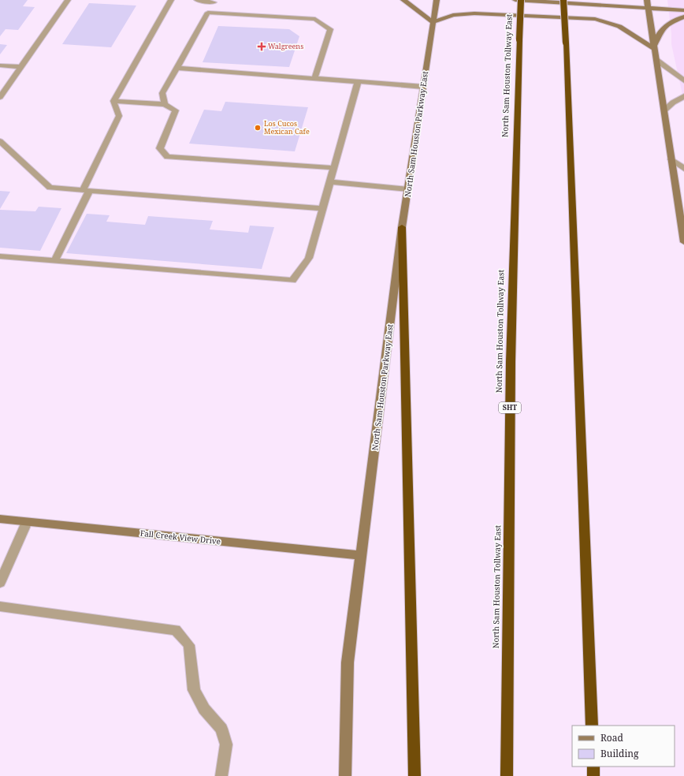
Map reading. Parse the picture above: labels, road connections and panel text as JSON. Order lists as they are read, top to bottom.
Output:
{
  "streets": {
    "highway": ["North Sam Houston Tollway East", "SHT"],
    "main road": ["North Sam Houston Parkway East", "Fall Creek View Drive"]
  },
  "crossings": [
    ["North Sam Houston Parkway East", "Fall Creek View Drive"]
  ],
  "places": {
    "health": ["Walgreens"],
    "other": ["Los Cucos Mexican Cafe"]
  },
  "legend": ["Road", "Building"]
}
